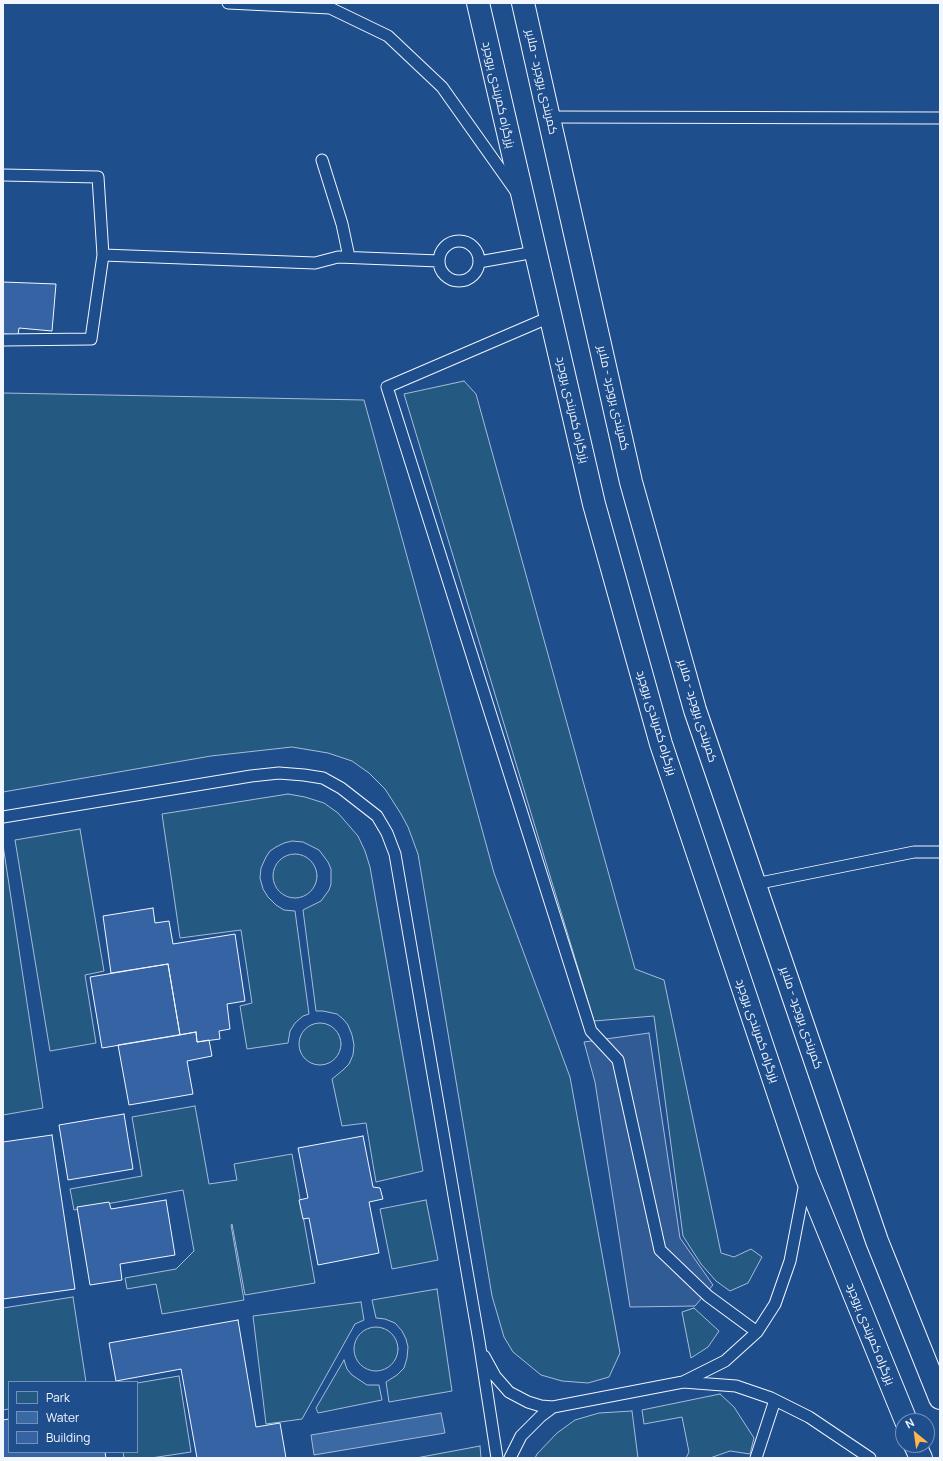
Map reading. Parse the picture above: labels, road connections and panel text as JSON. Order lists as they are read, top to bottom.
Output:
{
  "streets": {
    "highway": ["کمربندی بروجرد - ملایر", "بزرگراه کمربندی بروجرد"]
  },
  "legend": ["Park", "Water", "Building"],
  "north": "top left"
}
